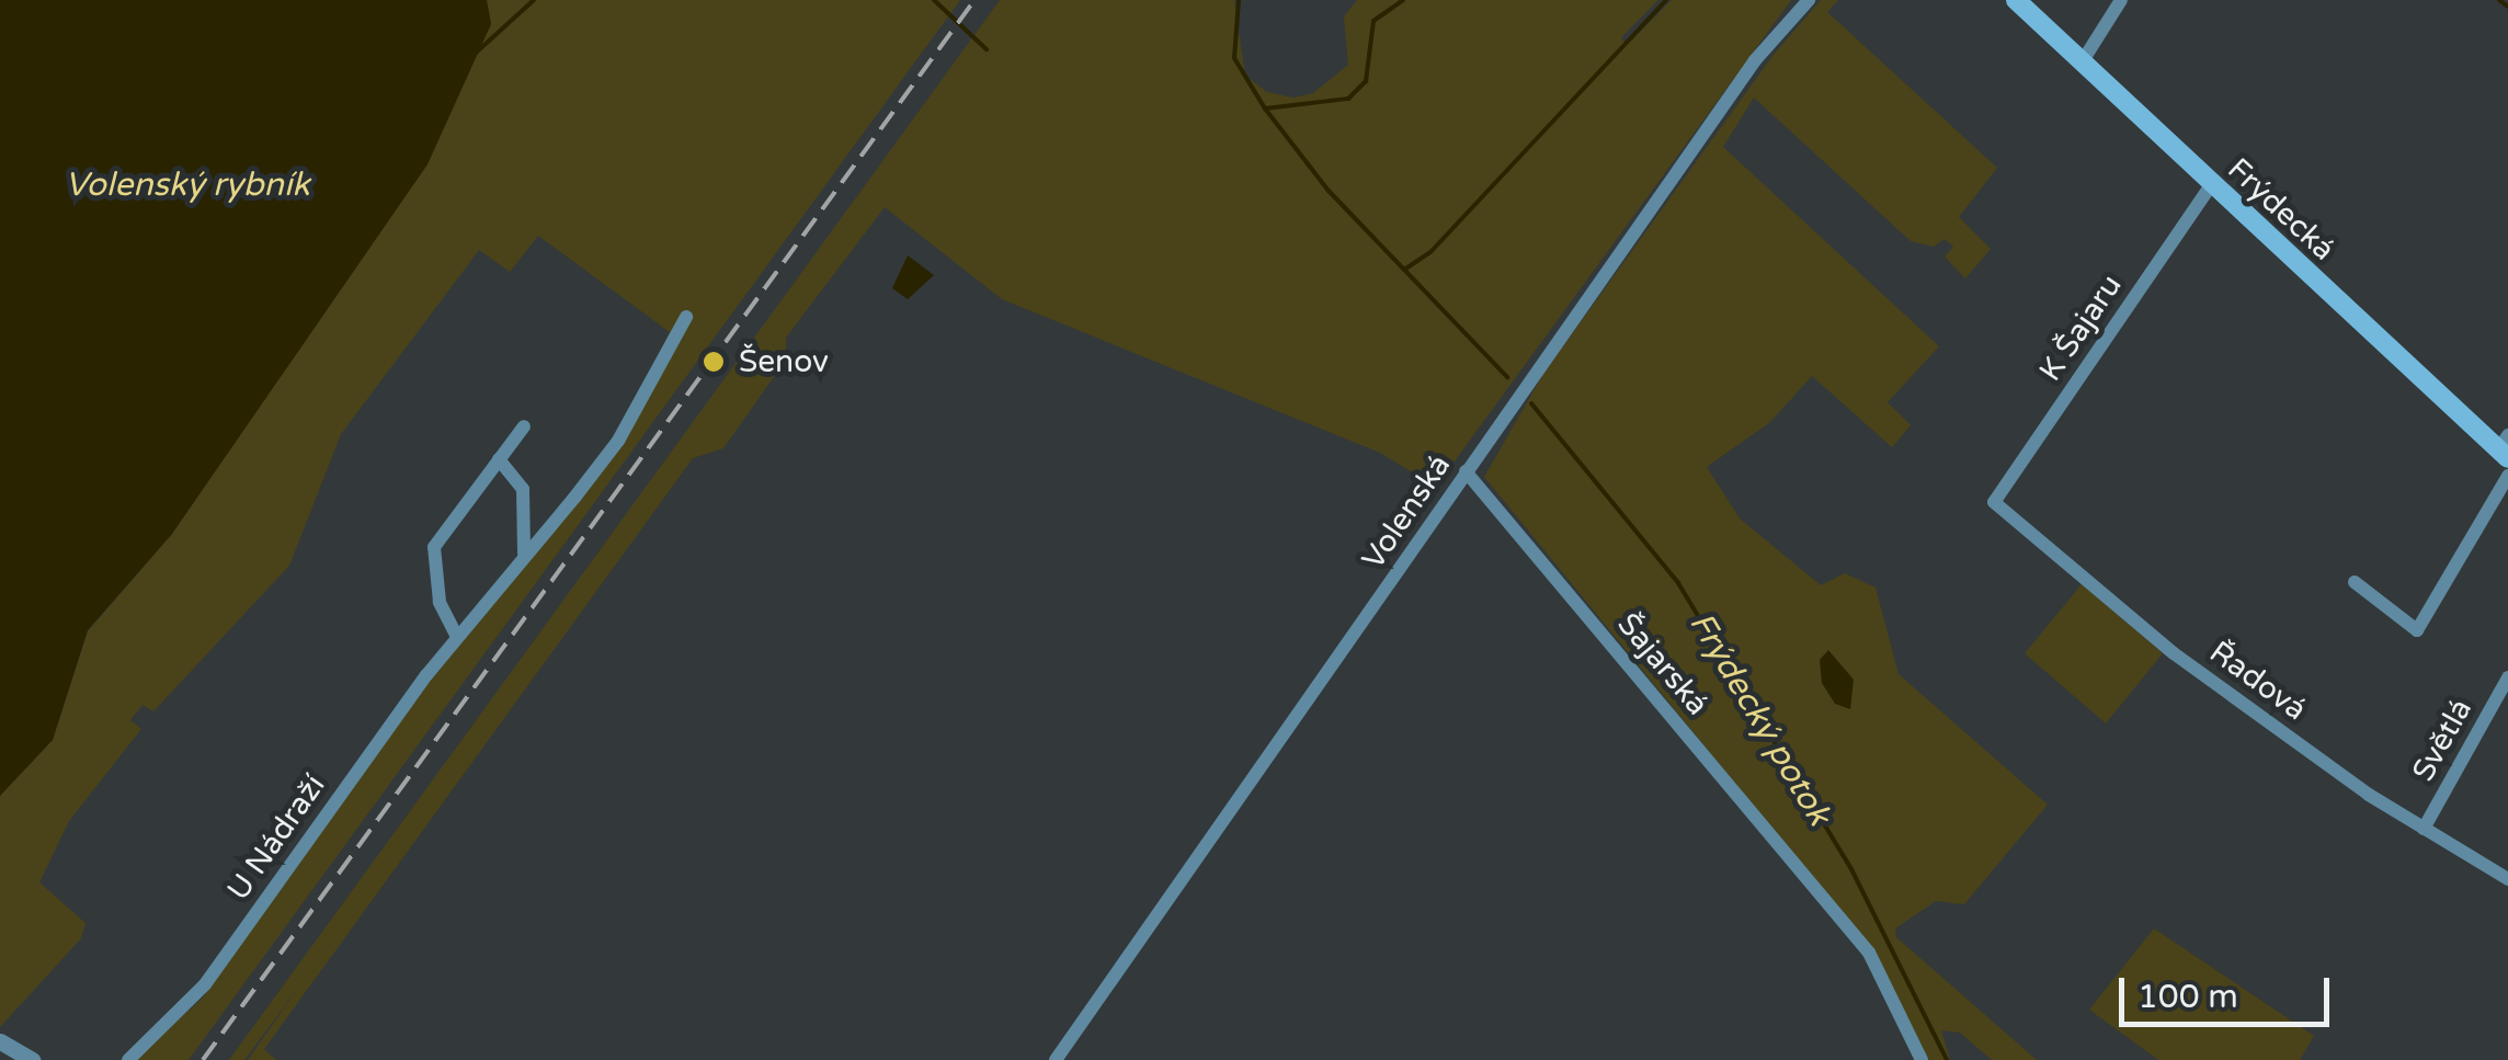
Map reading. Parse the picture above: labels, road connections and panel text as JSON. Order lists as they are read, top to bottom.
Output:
{
  "streets": {
    "main road": ["Frýdecká"],
    "street": [
      "K Šajaru",
      "Volenská",
      "Šajarská",
      "Řadová",
      "Světlá",
      "U Nádraží"
    ]
  },
  "crossings": [
    ["Frýdecká", "K Šajaru"],
    ["K Šajaru", "Řadová"],
    ["Volenská", "Šajarská"],
    ["Řadová", "Světlá"]
  ],
  "water": ["Volenský rybník", "Frýdecký potok"],
  "places": ["Šenov"],
  "scale_bar": "100 m"
}
